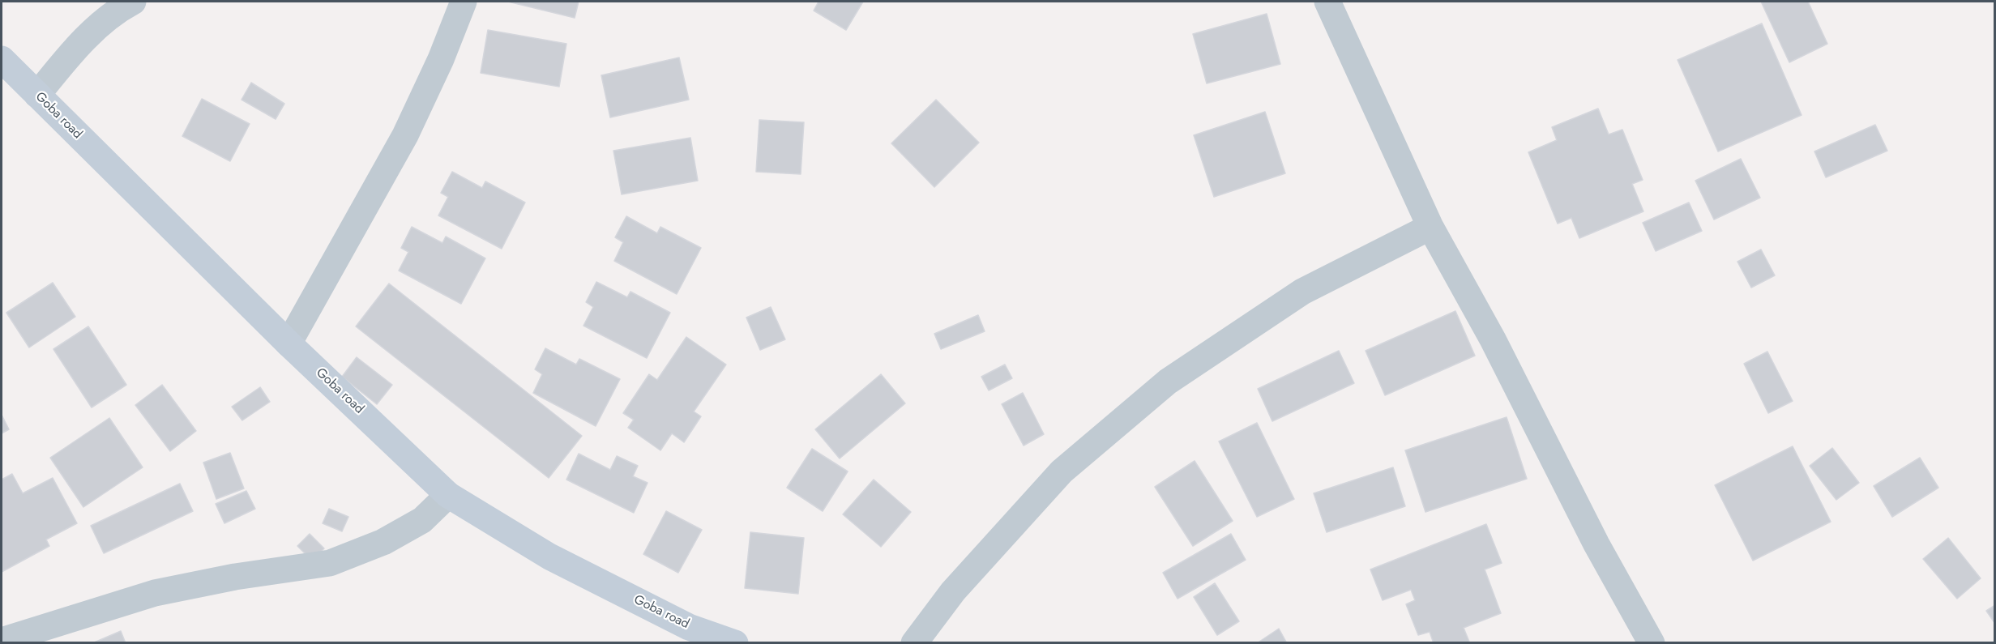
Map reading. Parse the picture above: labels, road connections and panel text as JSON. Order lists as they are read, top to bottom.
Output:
{
  "streets": {
    "street": ["Goba road"]
  }
}
